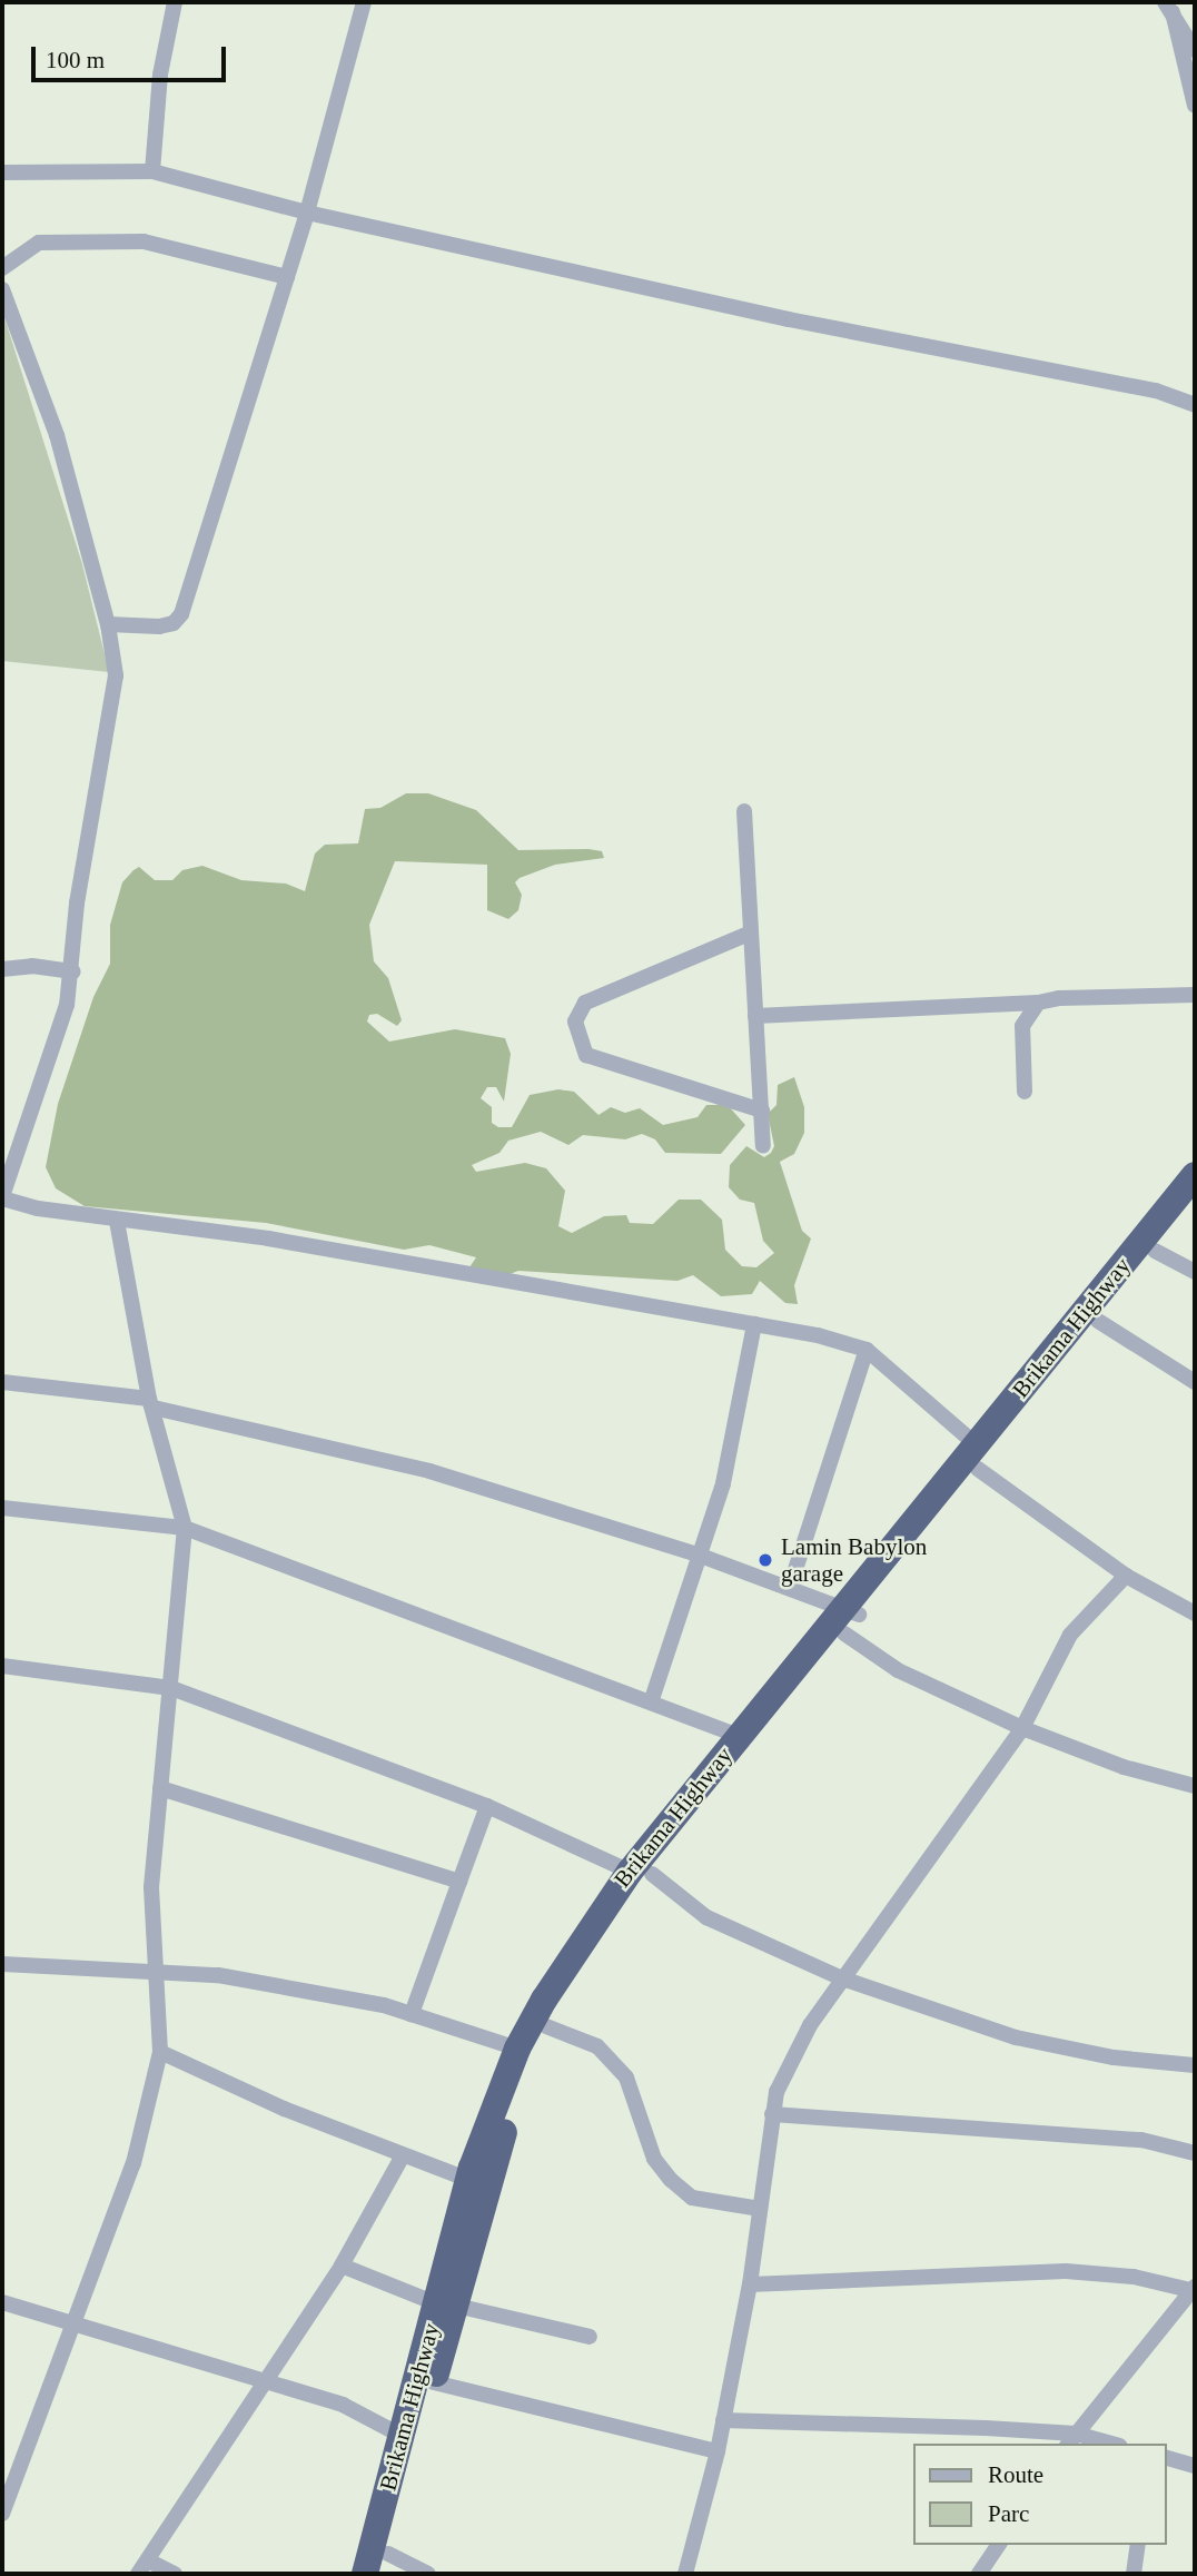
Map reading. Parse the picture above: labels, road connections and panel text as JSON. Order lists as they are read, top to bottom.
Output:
{
  "streets": {
    "highway": ["Brikama Highway"]
  },
  "places": ["Lamin Babylon garage"],
  "legend": ["Route", "Parc"],
  "scale_bar": "100 m"
}
